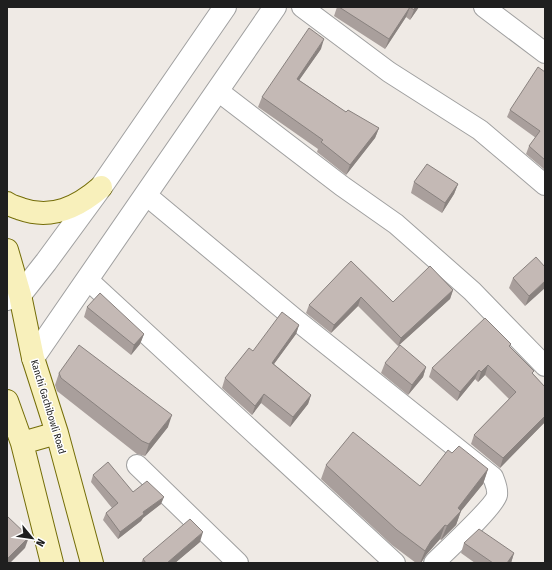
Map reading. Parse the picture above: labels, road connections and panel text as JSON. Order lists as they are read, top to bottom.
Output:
{
  "streets": {
    "main road": ["Kanchi Gachibowli Road"]
  },
  "north": "bottom right"
}
